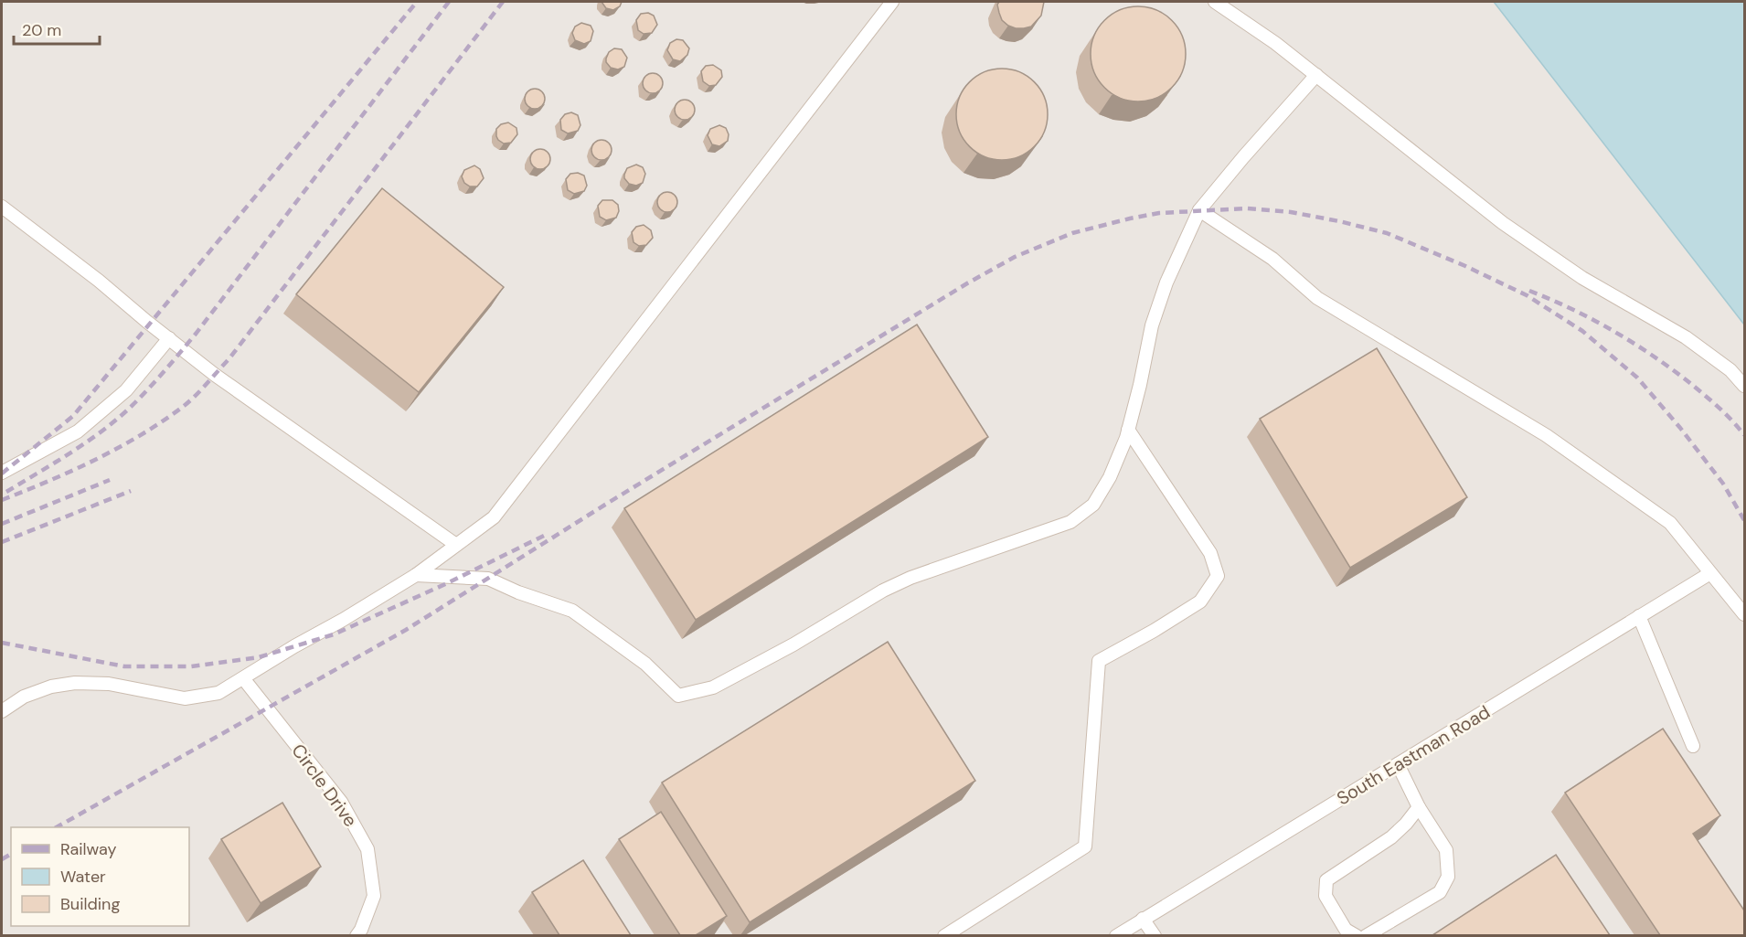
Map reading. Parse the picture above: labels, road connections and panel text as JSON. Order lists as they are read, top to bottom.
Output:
{
  "streets": {
    "lane": ["South Eastman Road", "Circle Drive"]
  },
  "legend": ["Railway", "Water", "Building"],
  "scale_bar": "20 m"
}
